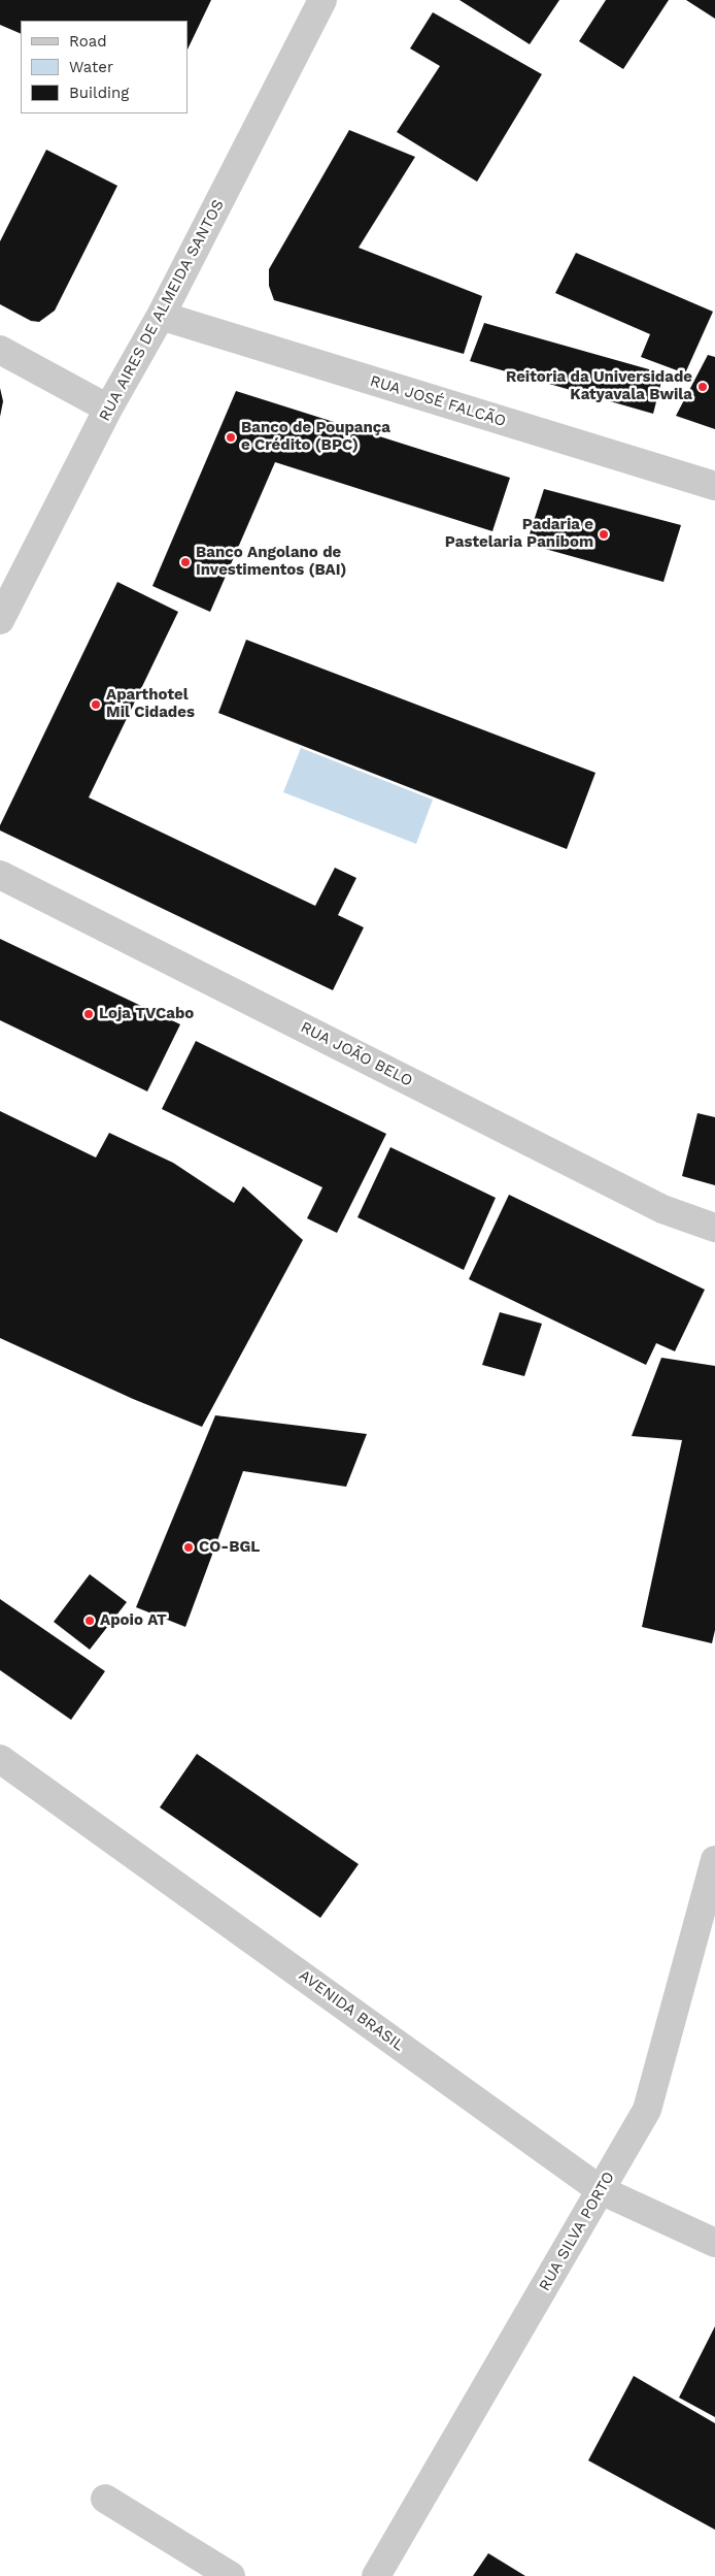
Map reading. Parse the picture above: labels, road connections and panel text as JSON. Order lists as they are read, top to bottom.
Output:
{
  "streets": {
    "street": [
      "RUA AIRES DE ALMEIDA SANTOS",
      "RUA JOSÉ FALCÃO",
      "RUA JOÃO BELO",
      "AVENIDA BRASIL",
      "RUA SILVA PORTO"
    ]
  },
  "crossings": [
    ["RUA AIRES DE ALMEIDA SANTOS", "RUA JOSÉ FALCÃO"],
    ["AVENIDA BRASIL", "RUA SILVA PORTO"]
  ],
  "places": [
    "Reitoria da Universidade Katyavala Bwila",
    "Banco de Poupança e Crédito (BPC)",
    "Padaria e Pastelaria Panibom",
    "Banco Angolano de Investimentos (BAI)",
    "Aparthotel Mil Cidades",
    "Loja TVCabo",
    "CO-BGL",
    "Apoio AT"
  ],
  "legend": ["Road", "Water", "Building"]
}
